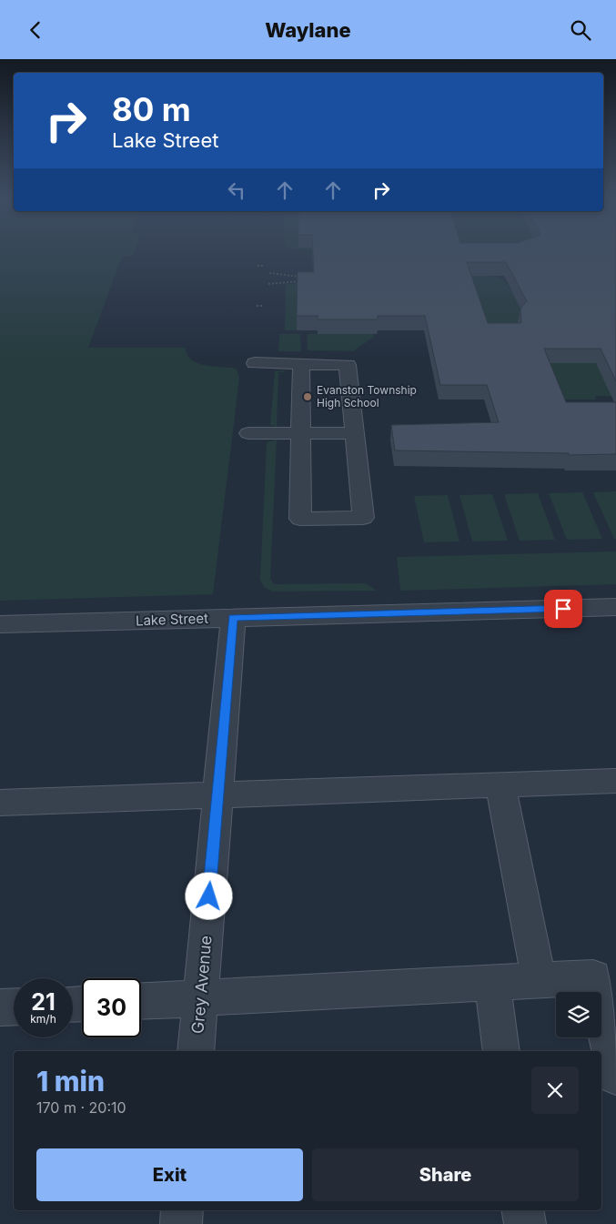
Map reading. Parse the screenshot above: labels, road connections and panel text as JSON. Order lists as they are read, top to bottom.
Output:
{
  "streets": {
    "street": ["Lake Street", "Grey Avenue"]
  },
  "crossings": [
    ["Lake Street", "Grey Avenue"]
  ],
  "places": ["Evanston Township High School"],
  "page": {
    "header": "Waylane",
    "turn": ["80 m", "Lake Street"],
    "speed": "21 km/h",
    "limit": "30",
    "heading": ["1 min", "170 m · 20:10"],
    "buttons": ["Exit", "Share"]
  }
}
